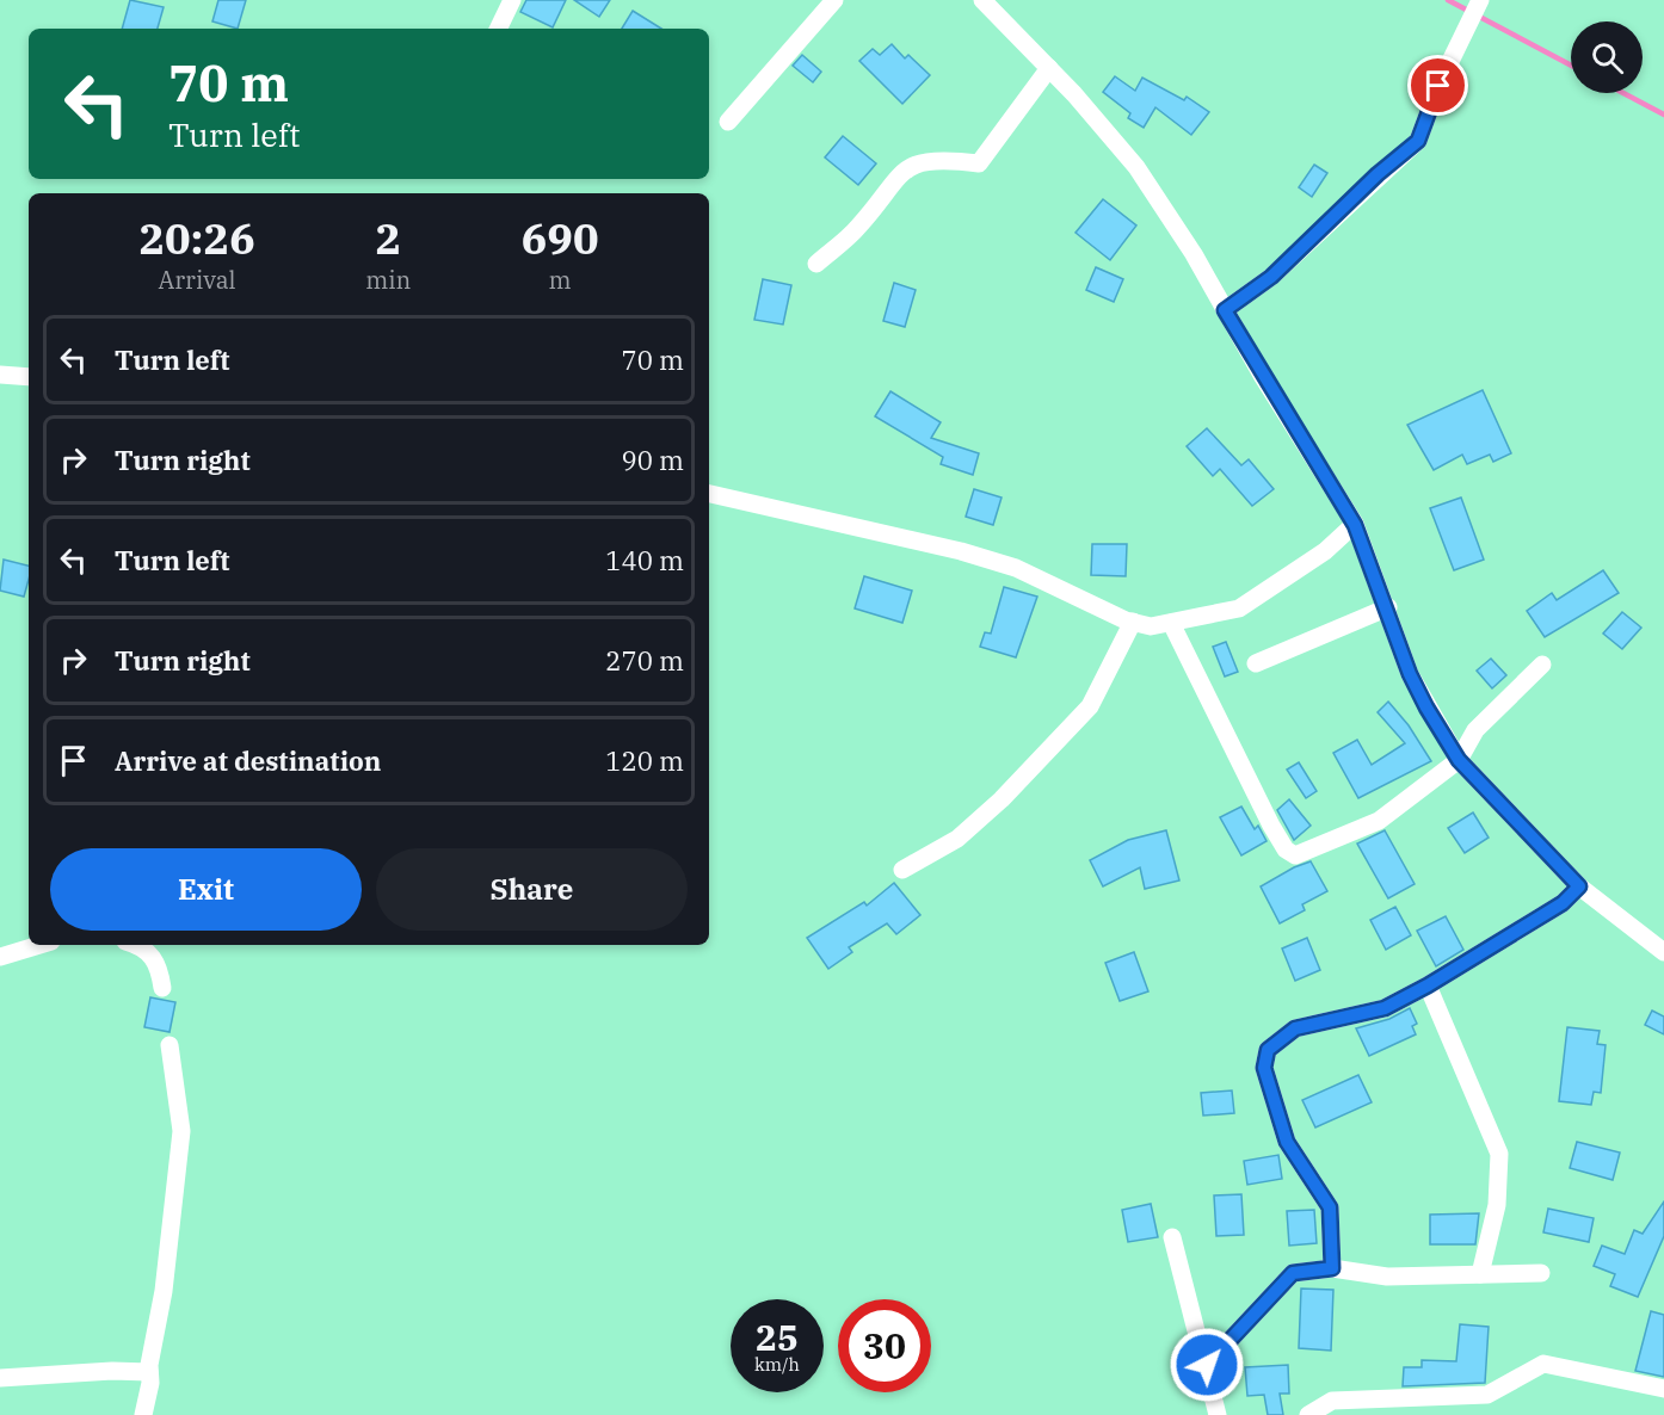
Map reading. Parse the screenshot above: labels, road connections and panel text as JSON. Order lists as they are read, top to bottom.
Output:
{
  "page": {
    "turn": ["70 m", "Turn left"],
    "eta": [
      "20:26",
      "Arrival",
      "2",
      "min",
      "690",
      "m"
    ],
    "list": [
      {
        "name": "Turn left",
        "value": "70 m"
      },
      {
        "name": "Turn right",
        "value": "90 m"
      },
      {
        "name": "Turn left",
        "value": "140 m"
      },
      {
        "name": "Turn right",
        "value": "270 m"
      },
      {
        "name": "Arrive at destination",
        "value": "120 m"
      }
    ],
    "buttons": ["Exit", "Share"],
    "speed": "25 km/h",
    "limit": "30"
  }
}
